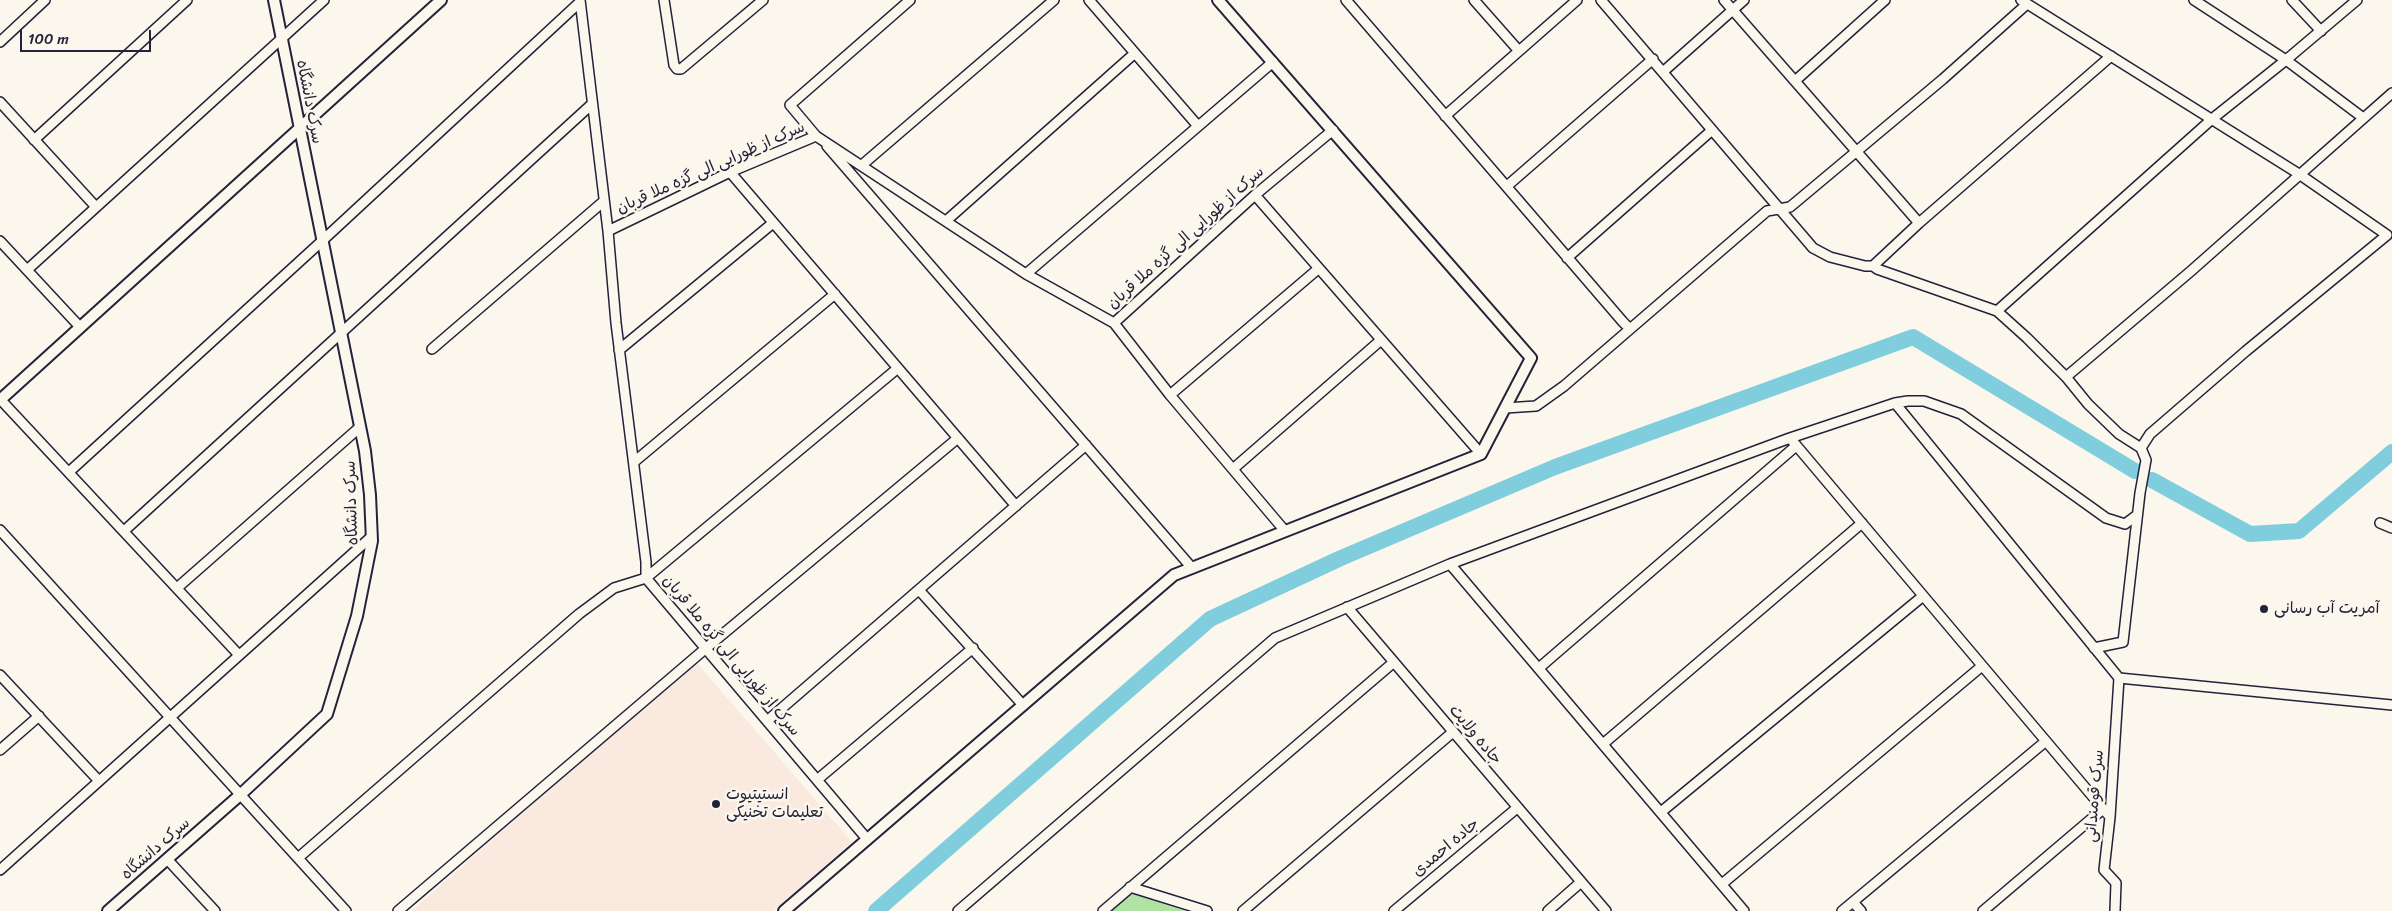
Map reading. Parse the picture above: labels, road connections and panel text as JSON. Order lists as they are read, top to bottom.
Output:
{
  "streets": {
    "street": [
      "سرک دانشگاه",
      "سرک از ظورایی الی گزه ملا قربان",
      "جاده ولایت",
      "سرک قومندانی",
      "جاده احمدی"
    ]
  },
  "crossings": [
    ["جاده ولایت", "جاده احمدی"]
  ],
  "places": ["آمریت آب رسانی", "انستیتیوت تعلیمات تخنیکی"],
  "scale_bar": "100 m"
}
